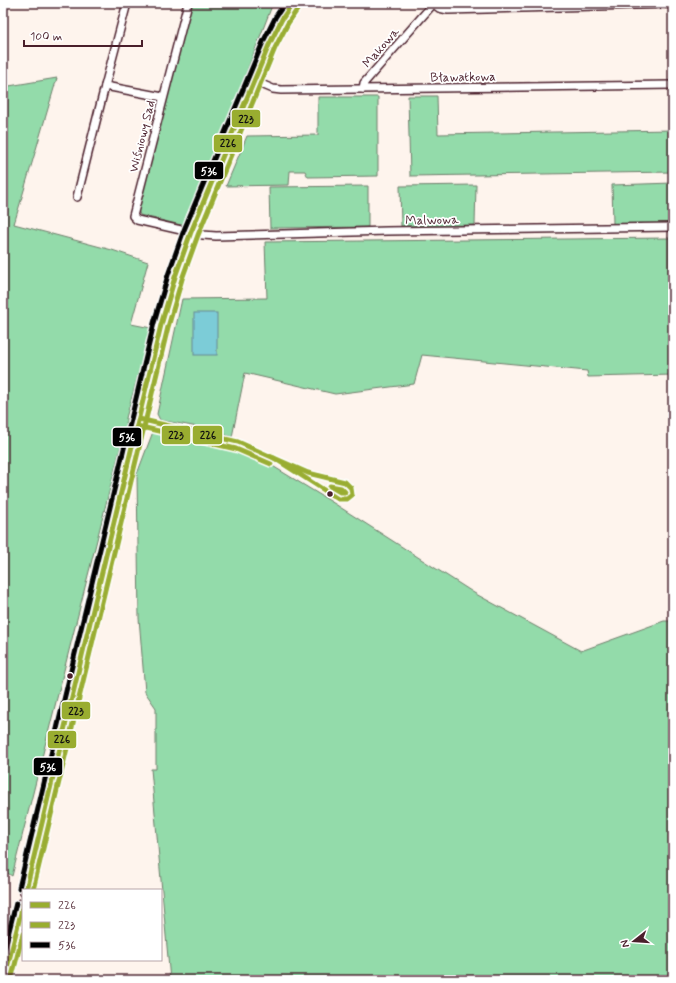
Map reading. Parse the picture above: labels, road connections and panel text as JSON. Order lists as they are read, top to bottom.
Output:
{
  "streets": {
    "street": [
      "Makowa",
      "Bławatkowa",
      "Wiśniowy Sad",
      "Malwowa"
    ]
  },
  "crossings": [
    ["Makowa", "Bławatkowa"],
    ["Wiśniowy Sad", "Malwowa"]
  ],
  "lines": ["transit line 226", "transit line 536", "transit line 223"],
  "legend": ["226", "223", "536"],
  "scale_bar": "100 m",
  "north": "left"
}
